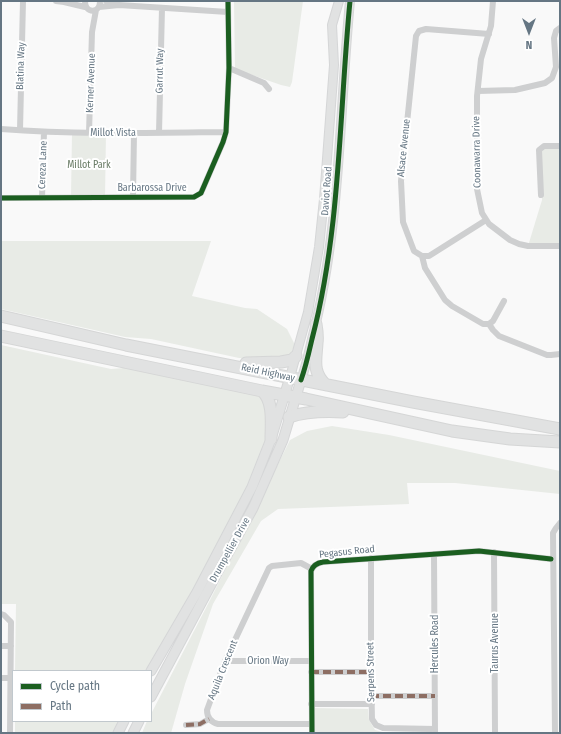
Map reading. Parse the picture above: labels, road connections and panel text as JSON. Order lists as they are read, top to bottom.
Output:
{
  "streets": {
    "highway": ["Reid Highway"],
    "main road": ["Drumpellier Drive"],
    "street": [
      "Blatina Way",
      "Garrut Way",
      "Kerner Avenue",
      "Millot Vista",
      "Alsace Avenue",
      "Coonawarra Drive",
      "Cereza Lane",
      "Barbarossa Drive",
      "Daviot Road",
      "Pegasus Road",
      "Taurus Avenue",
      "Hercules Road",
      "Orion Way",
      "Aquila Crescent",
      "Serpens Street"
    ]
  },
  "crossings": [
    ["Blatina Way", "Millot Vista"],
    ["Garrut Way", "Millot Vista"],
    ["Kerner Avenue", "Millot Vista"],
    ["Millot Vista", "Cereza Lane"],
    ["Millot Vista", "Barbarossa Drive"],
    ["Alsace Avenue", "Coonawarra Drive"],
    ["Cereza Lane", "Barbarossa Drive"],
    ["Daviot Road", "Reid Highway"],
    ["Reid Highway", "Drumpellier Drive"],
    ["Pegasus Road", "Taurus Avenue"],
    ["Pegasus Road", "Hercules Road"],
    ["Pegasus Road", "Orion Way"],
    ["Pegasus Road", "Aquila Crescent"],
    ["Pegasus Road", "Serpens Street"],
    ["Hercules Road", "Serpens Street"],
    ["Orion Way", "Aquila Crescent"]
  ],
  "parks": ["Millot Park"],
  "legend": ["Cycle path", "Path"],
  "north": "bottom"
}
